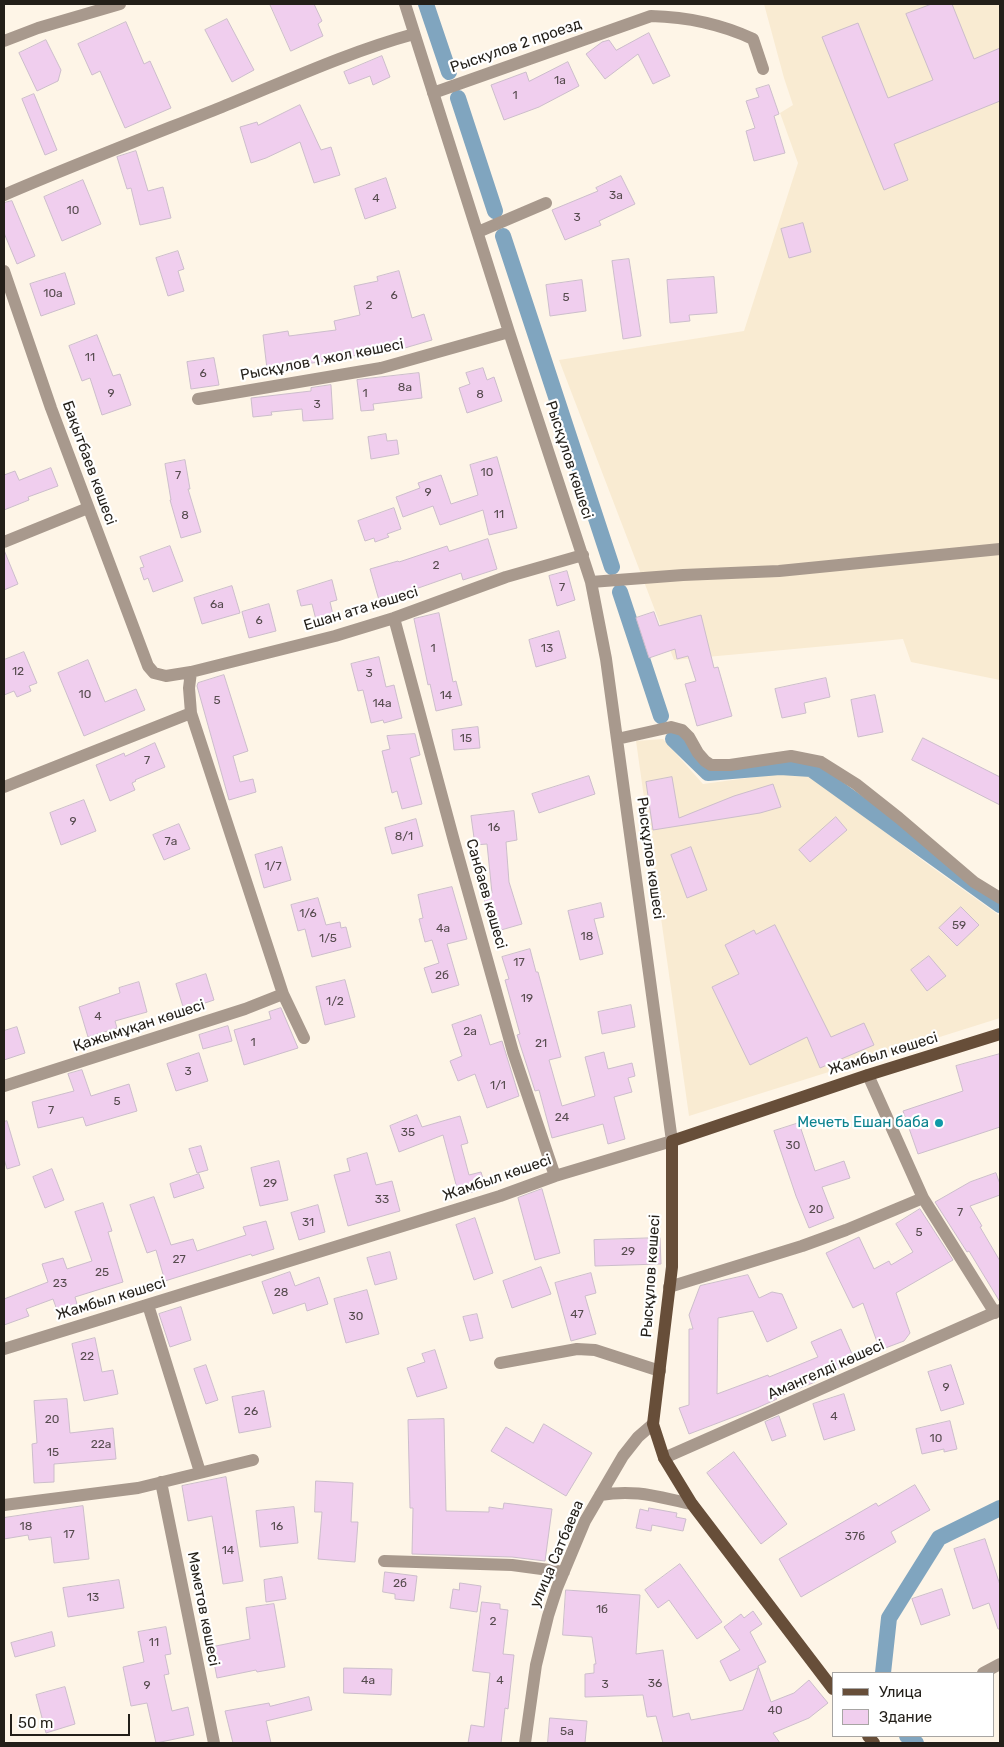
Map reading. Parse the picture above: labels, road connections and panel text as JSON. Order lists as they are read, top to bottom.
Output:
{
  "streets": {
    "main road": ["Рысқұлов көшесі", "Жамбыл көшесі"],
    "street": [
      "Рыскулов 2 проезд",
      "Рысқұлов 1 жол көшесі",
      "Бақытбаев көшесі",
      "Ешан ата көшесі",
      "Санбаев көшесі",
      "Қажымұқан көшесі",
      "Амангелді көшесі",
      "улица Сатбаева",
      "Мәметов көшесі"
    ]
  },
  "crossings": [
    ["Рыскулов 2 проезд", "Рысқұлов көшесі"],
    ["Рысқұлов 1 жол көшесі", "Рысқұлов көшесі"],
    ["Рысқұлов көшесі", "Ешан ата көшесі"],
    ["Рысқұлов көшесі", "Жамбыл көшесі"],
    ["Рысқұлов көшесі", "Амангелді көшесі"],
    ["Рысқұлов көшесі", "улица Сатбаева"],
    ["Бақытбаев көшесі", "Ешан ата көшесі"],
    ["Ешан ата көшесі", "Санбаев көшесі"],
    ["Санбаев көшесі", "Жамбыл көшесі"]
  ],
  "places": ["Мечеть Ешан баба"],
  "house_numbers": [
    "1а",
    "1",
    "3а",
    "4",
    "10",
    "3",
    "10а",
    "6",
    "5",
    "2",
    "11",
    "6",
    "8а",
    "9",
    "1",
    "8",
    "3",
    "10",
    "7",
    "9",
    "11",
    "8",
    "2",
    "7",
    "6а",
    "6",
    "1",
    "13",
    "12",
    "3",
    "10",
    "14",
    "5",
    "14а",
    "15",
    "7",
    "9",
    "16",
    "8/1",
    "7а",
    "1/7",
    "1/6",
    "59",
    "4а",
    "18",
    "1/5",
    "17",
    "2б",
    "19",
    "1/2",
    "4",
    "2а",
    "1",
    "21",
    "3",
    "1/1",
    "5",
    "7",
    "24",
    "35",
    "30",
    "29",
    "33",
    "20",
    "7",
    "31",
    "5",
    "29",
    "27",
    "25",
    "23",
    "28",
    "47",
    "30",
    "22",
    "9",
    "26",
    "4",
    "20",
    "10",
    "22а",
    "15",
    "18",
    "16",
    "17",
    "37б",
    "14",
    "2б",
    "13",
    "1б",
    "2",
    "11",
    "4а",
    "4",
    "36",
    "3",
    "9",
    "40",
    "5а"
  ],
  "legend": ["Улица", "Здание"],
  "scale_bar": "50 m"
}
